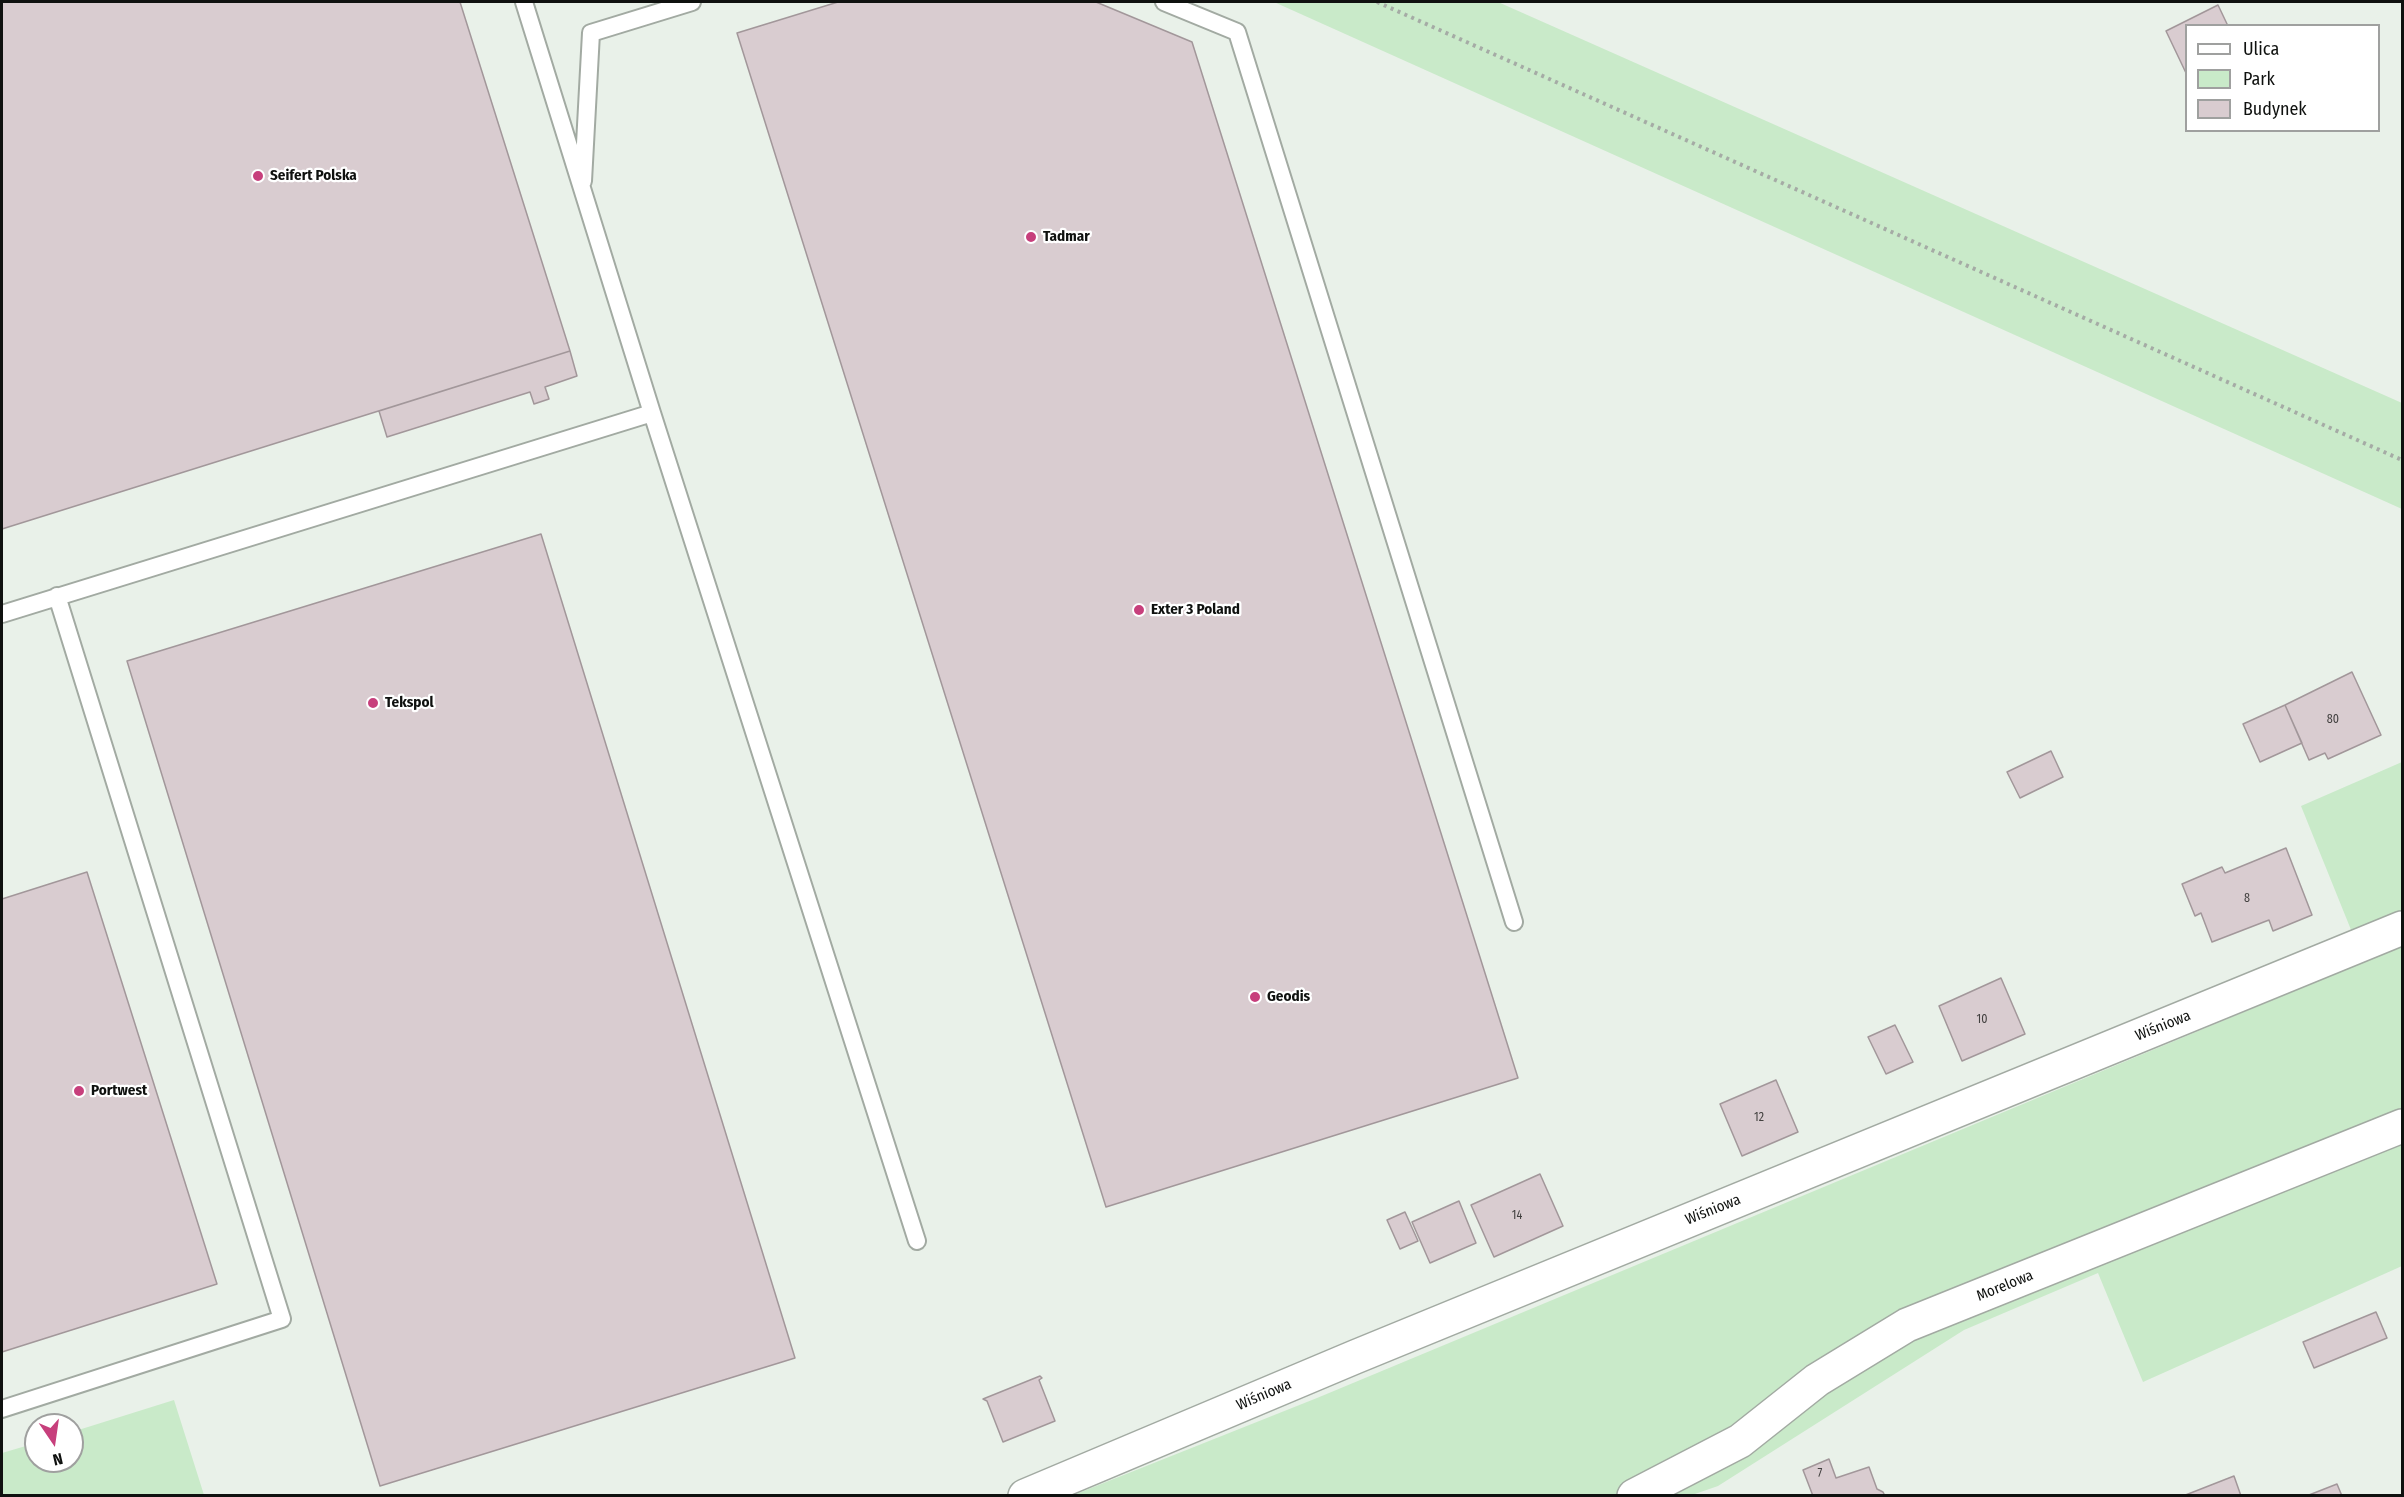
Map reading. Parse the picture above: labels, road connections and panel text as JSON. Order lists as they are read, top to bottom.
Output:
{
  "streets": {
    "street": ["Wiśniowa", "Morelowa"]
  },
  "places": [
    "Seifert Polska",
    "Tadmar",
    "Exter 3 Poland",
    "Tekspol",
    "Geodis",
    "Portwest"
  ],
  "house_numbers": [
    "80",
    "8",
    "10",
    "12",
    "14",
    "7"
  ],
  "legend": ["Ulica", "Park", "Budynek"],
  "north": "bottom"
}
